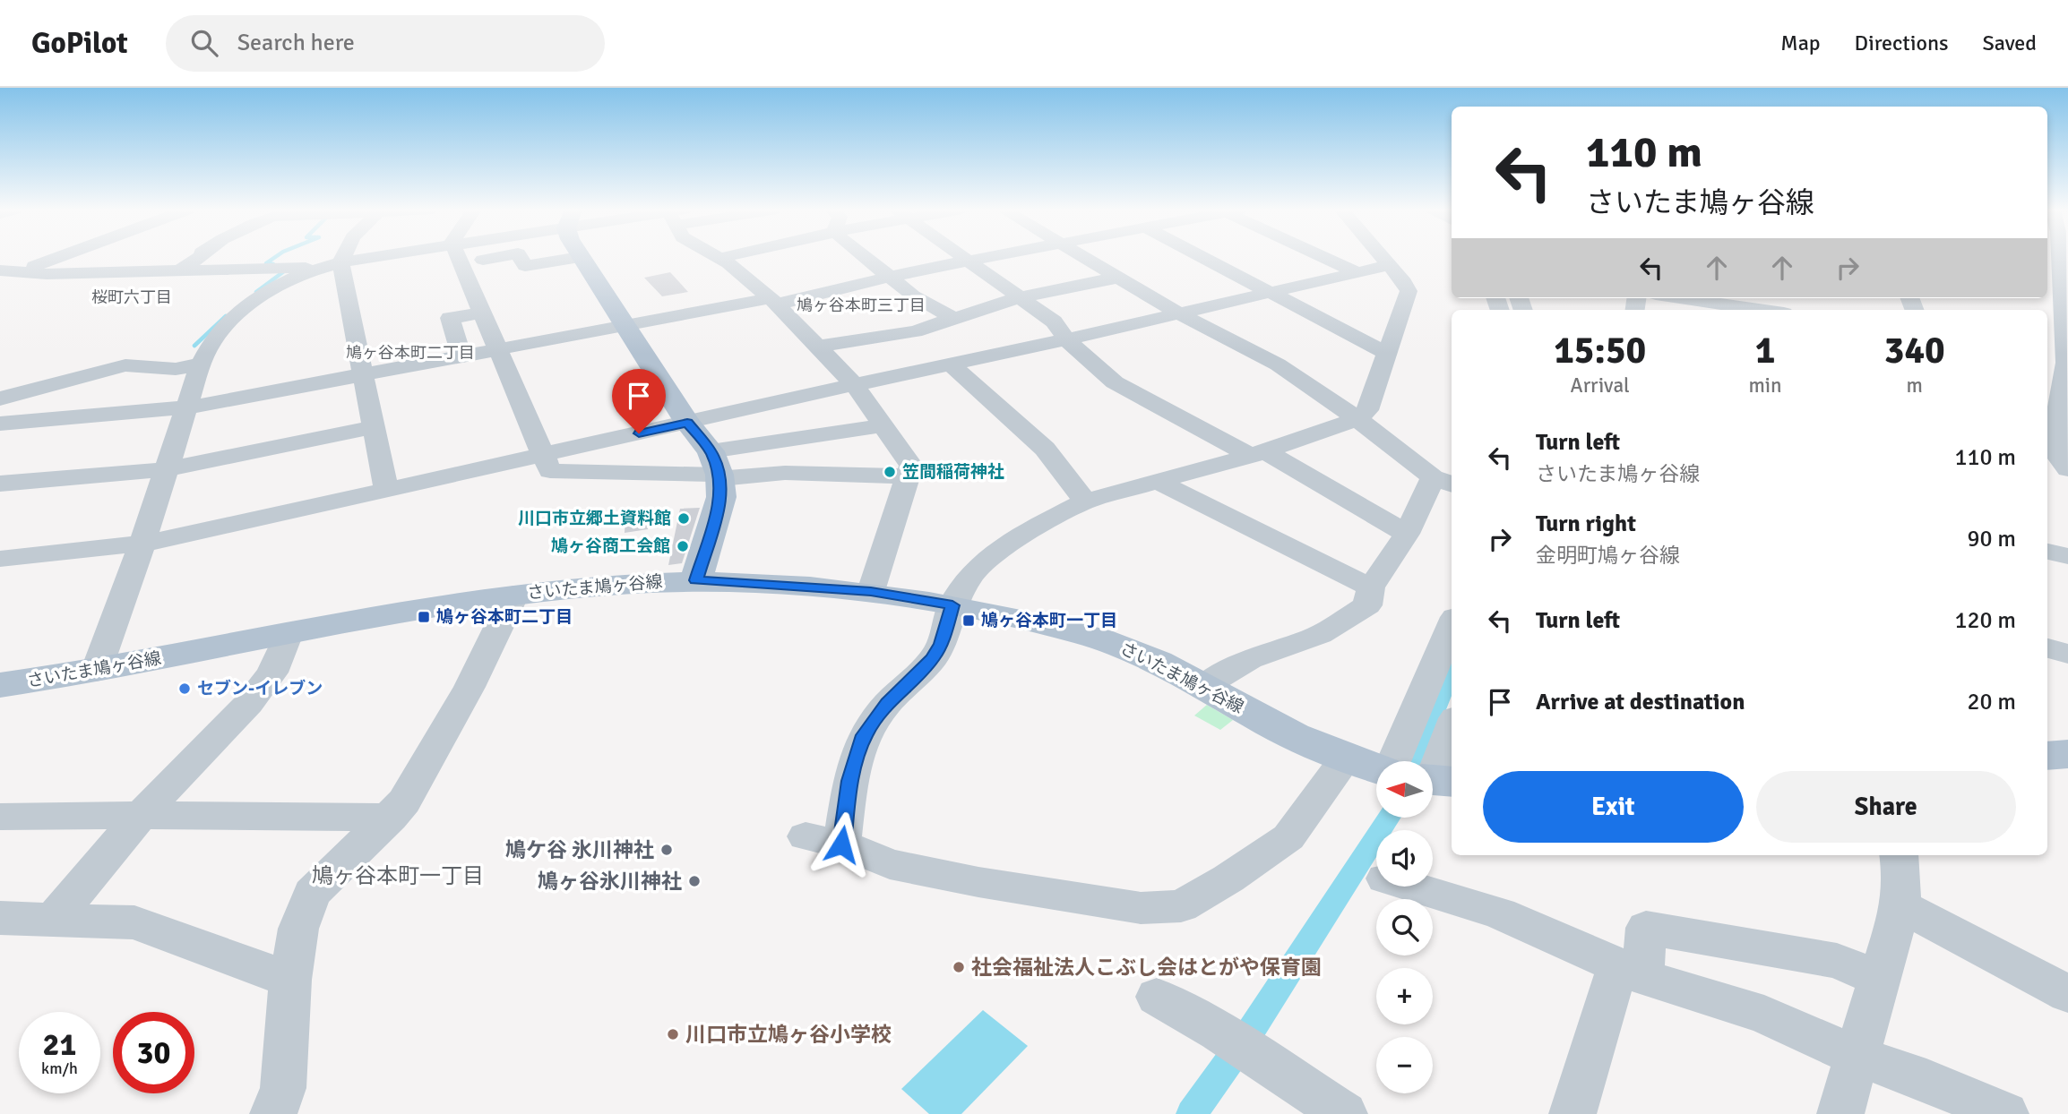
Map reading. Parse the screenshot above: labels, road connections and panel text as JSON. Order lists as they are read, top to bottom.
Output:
{
  "streets": {
    "main road": ["さいたま鳩ヶ谷線"]
  },
  "districts": [
    "桜町六丁目",
    "鳩ヶ谷本町三丁目",
    "鳩ヶ谷本町二丁目",
    "鳩ヶ谷本町一丁目"
  ],
  "places": {
    "other": [
      "笠間稲荷神社",
      "川口市立郷土資料館",
      "鳩ヶ谷商工会館",
      "セブン-イレブン",
      "鳩ケ谷 氷川神社",
      "鳩ヶ谷氷川神社",
      "社会福祉法人こぶし会はとがや保育園",
      "川口市立鳩ヶ谷小学校"
    ],
    "transit": ["鳩ヶ谷本町二丁目", "鳩ヶ谷本町一丁目"]
  },
  "north": "left",
  "page": {
    "header": "GoPilot",
    "search": "Search here",
    "nav": ["Map", "Directions", "Saved"],
    "turn": ["110 m", "さいたま鳩ヶ谷線"],
    "eta": [
      "15:50",
      "Arrival",
      "1",
      "min",
      "340",
      "m"
    ],
    "list": [
      {
        "name": "Turn left",
        "note": "さいたま鳩ヶ谷線",
        "value": "110 m"
      },
      {
        "name": "Turn right",
        "note": "金明町鳩ヶ谷線",
        "value": "90 m"
      },
      {
        "name": "Turn left",
        "value": "120 m"
      },
      {
        "name": "Arrive at destination",
        "value": "20 m"
      }
    ],
    "buttons": ["Exit", "Share"],
    "map_buttons": ["+", "−"],
    "speed": "21 km/h",
    "limit": "30"
  }
}
